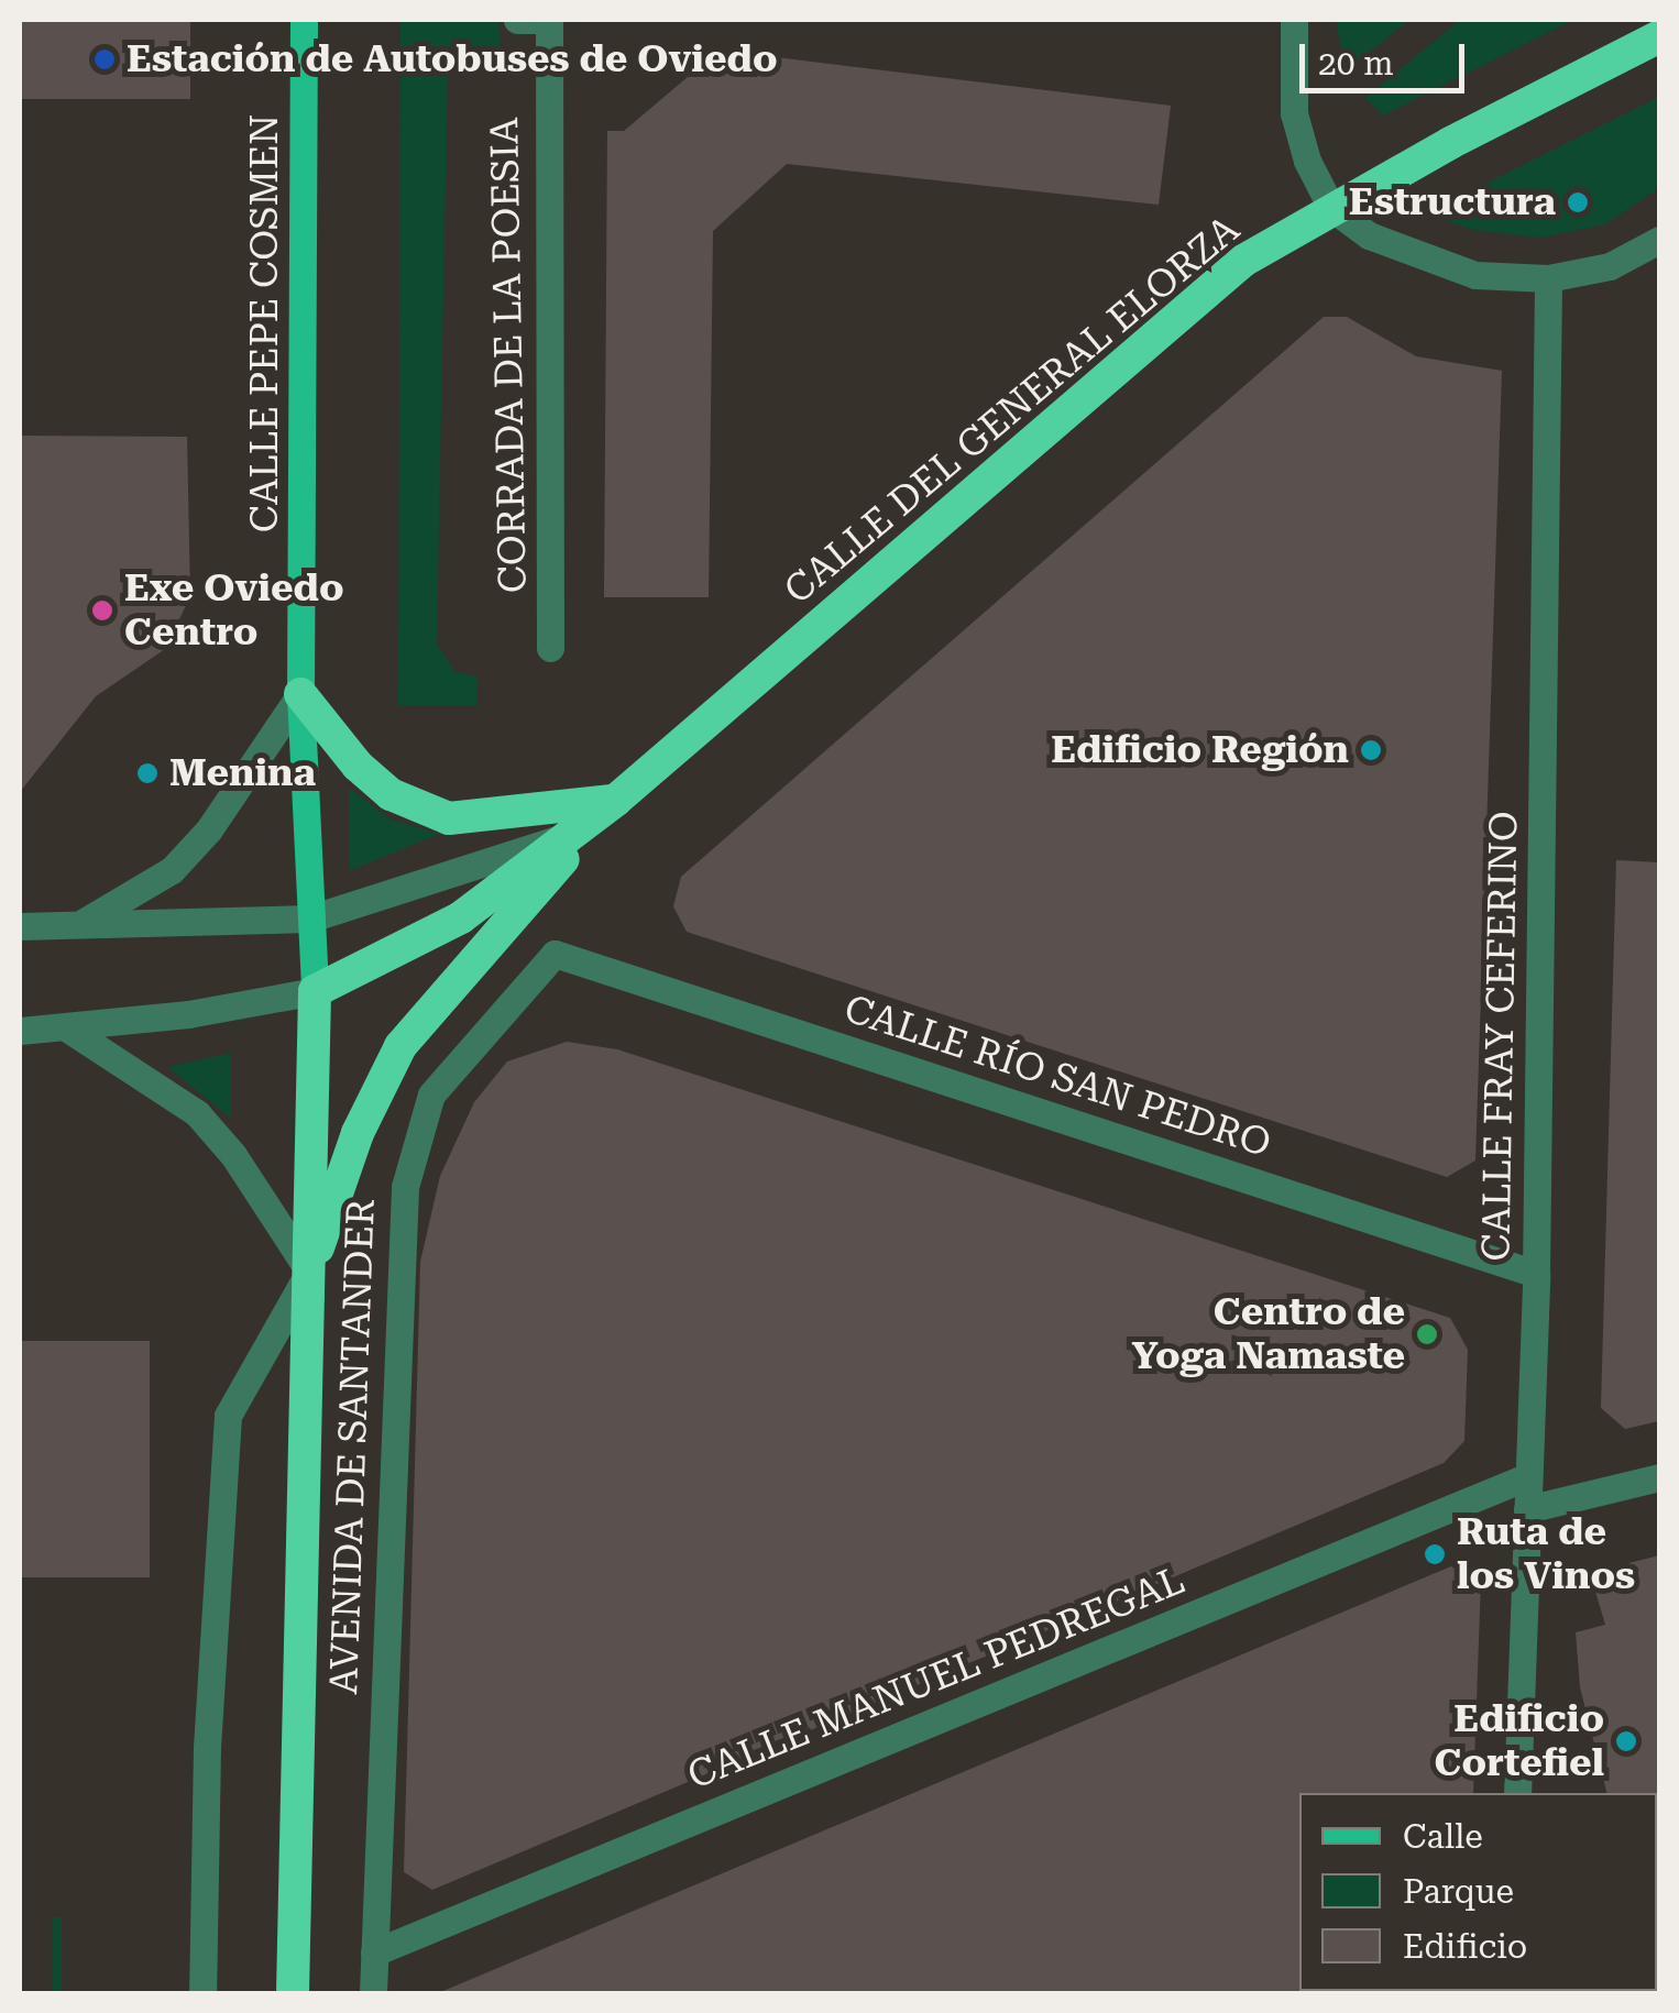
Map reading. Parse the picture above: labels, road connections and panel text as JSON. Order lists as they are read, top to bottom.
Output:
{
  "streets": {
    "highway": ["CALLE DEL GENERAL ELORZA", "AVENIDA DE SANTANDER"],
    "main road": ["CALLE PEPE COSMEN"],
    "street": [
      "CORRADA DE LA POESIA",
      "CALLE FRAY CEFERINO",
      "CALLE RÍO SAN PEDRO",
      "CALLE MANUEL PEDREGAL"
    ]
  },
  "crossings": [
    ["CALLE PEPE COSMEN", "CALLE DEL GENERAL ELORZA"],
    ["CALLE PEPE COSMEN", "AVENIDA DE SANTANDER"],
    ["CALLE DEL GENERAL ELORZA", "AVENIDA DE SANTANDER"],
    ["CALLE FRAY CEFERINO", "CALLE RÍO SAN PEDRO"],
    ["CALLE FRAY CEFERINO", "CALLE MANUEL PEDREGAL"],
    ["CALLE RÍO SAN PEDRO", "AVENIDA DE SANTANDER"],
    ["AVENIDA DE SANTANDER", "CALLE MANUEL PEDREGAL"]
  ],
  "places": [
    "Estación de Autobuses de Oviedo",
    "Estructura",
    "Exe Oviedo Centro",
    "Edificio Región",
    "Menina",
    "Centro de Yoga Namaste",
    "Ruta de los Vinos",
    "Edificio Cortefiel"
  ],
  "legend": ["Calle", "Parque", "Edificio"],
  "scale_bar": "20 m"
}
